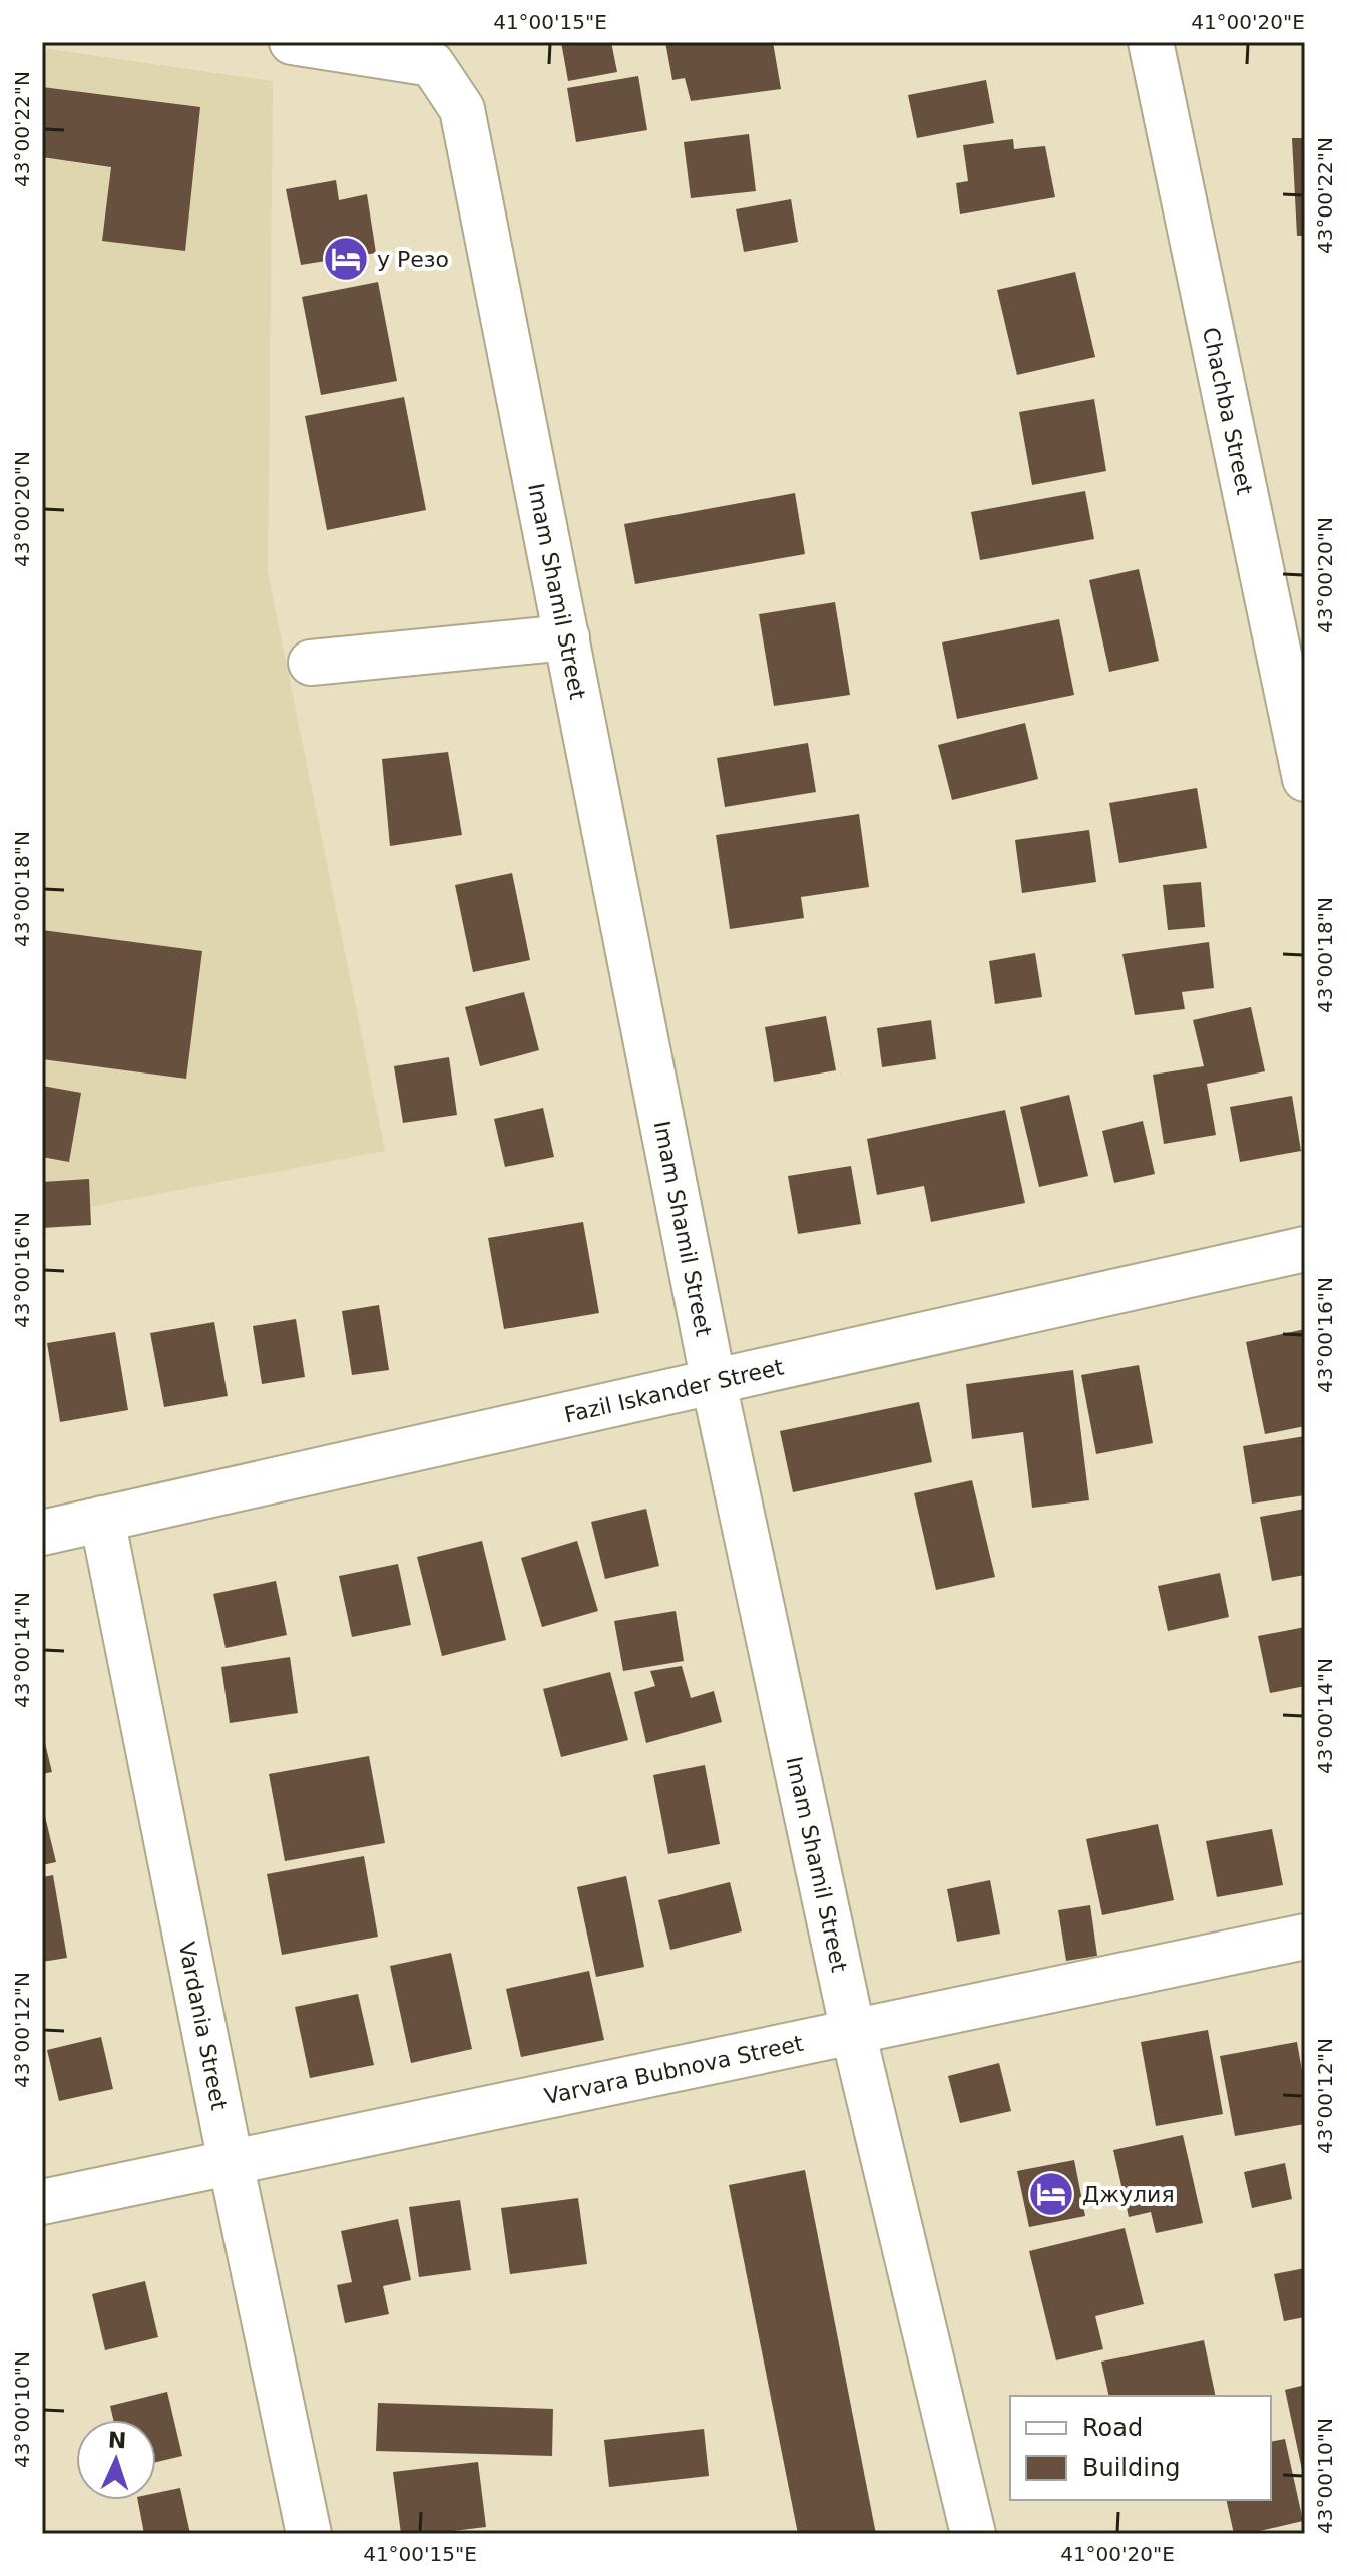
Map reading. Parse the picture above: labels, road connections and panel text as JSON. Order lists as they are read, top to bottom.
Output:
{
  "streets": {
    "street": [
      "Chachba Street",
      "Imam Shamil Street",
      "Fazil Iskander Street",
      "Vardania Street",
      "Varvara Bubnova Street"
    ]
  },
  "crossings": [
    ["Imam Shamil Street", "Fazil Iskander Street"],
    ["Imam Shamil Street", "Varvara Bubnova Street"],
    ["Fazil Iskander Street", "Vardania Street"],
    ["Vardania Street", "Varvara Bubnova Street"]
  ],
  "places": {
    "hotel": ["у Резо", "Джулия"]
  },
  "legend": ["Road", "Building"],
  "north": "top",
  "coordinates": [
    "41°00'15\"E",
    "41°00'20\"E",
    "43°00'22\"N",
    "43°00'20\"N",
    "43°00'18\"N",
    "43°00'16\"N",
    "43°00'14\"N",
    "43°00'12\"N",
    "43°00'10\"N"
  ]
}
